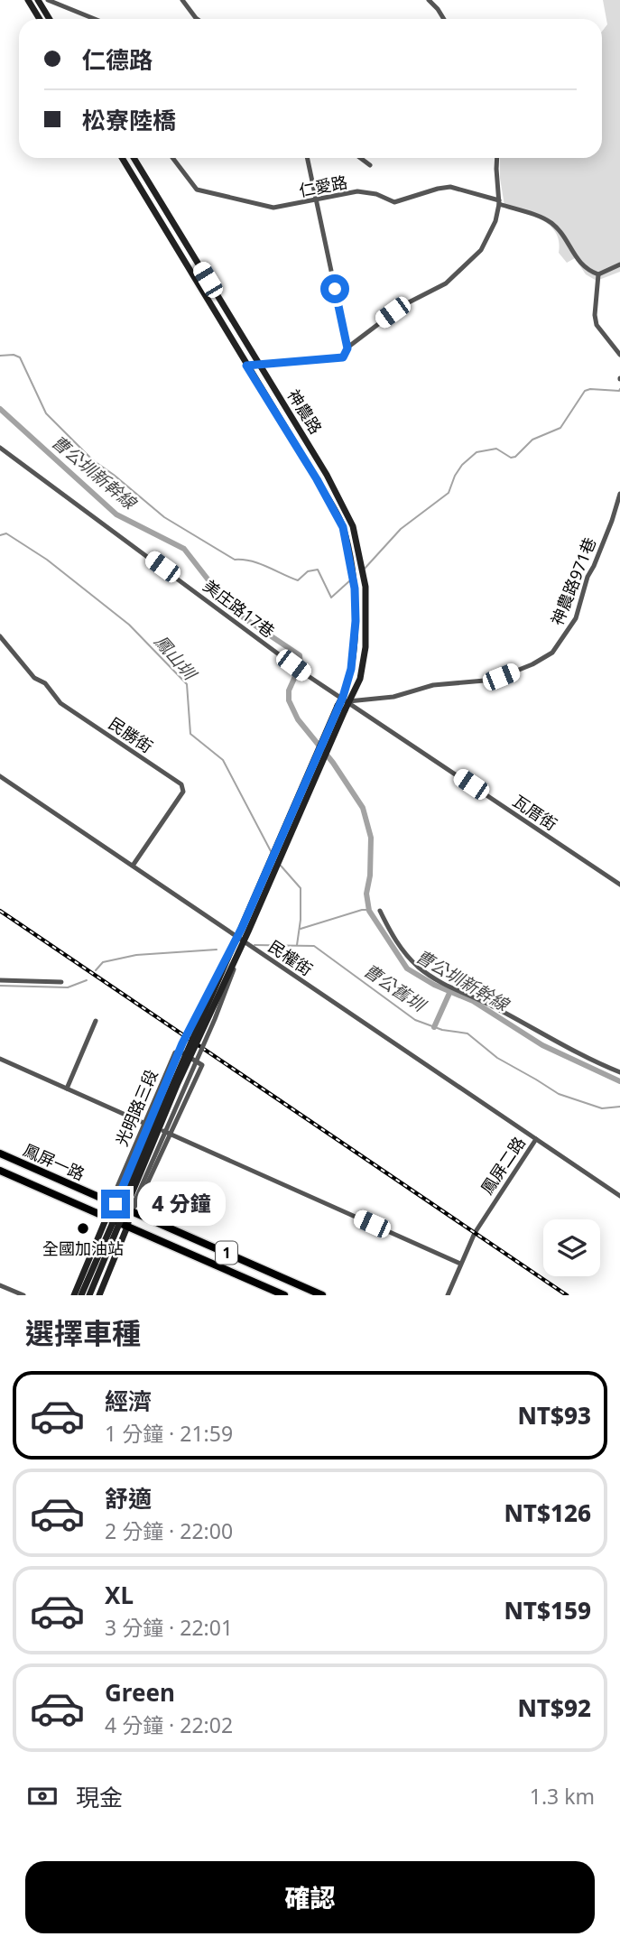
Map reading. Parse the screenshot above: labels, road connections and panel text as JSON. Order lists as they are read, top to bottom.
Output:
{
  "streets": {
    "main road": ["鳳屏一路", "1"],
    "street": [
      "仁愛路",
      "神農路",
      "神農路971巷",
      "美庄路17巷",
      "民勝街",
      "瓦厝街",
      "民權街",
      "光明路三段",
      "鳳屏二路"
    ]
  },
  "crossings": [
    ["神農路", "神農路971巷"],
    ["神農路", "美庄路17巷"],
    ["神農路", "瓦厝街"],
    ["神農路971巷", "美庄路17巷"],
    ["神農路971巷", "瓦厝街"],
    ["美庄路17巷", "瓦厝街"],
    ["民勝街", "民權街"],
    ["民權街", "鳳屏二路"],
    ["光明路三段", "鳳屏一路"],
    ["光明路三段", "1"],
    ["鳳屏一路", "1"]
  ],
  "water": ["曹公圳新幹線", "鳳山圳", "曹公舊圳"],
  "places": ["全國加油站"],
  "page": {
    "banner": ["仁德路", "松寮陸橋"],
    "bubble": "4 分鐘",
    "heading": "選擇車種",
    "list": [
      {
        "name": "經濟",
        "note": "1 分鐘 · 21:59",
        "value": "NT$93"
      },
      {
        "name": "舒適",
        "note": "2 分鐘 · 22:00",
        "value": "NT$126"
      },
      {
        "name": "XL",
        "note": "3 分鐘 · 22:01",
        "value": "NT$159"
      },
      {
        "name": "Green",
        "note": "4 分鐘 · 22:02",
        "value": "NT$92"
      }
    ],
    "pay": ["現金", "1.3 km"],
    "buttons": "確認"
  }
}
